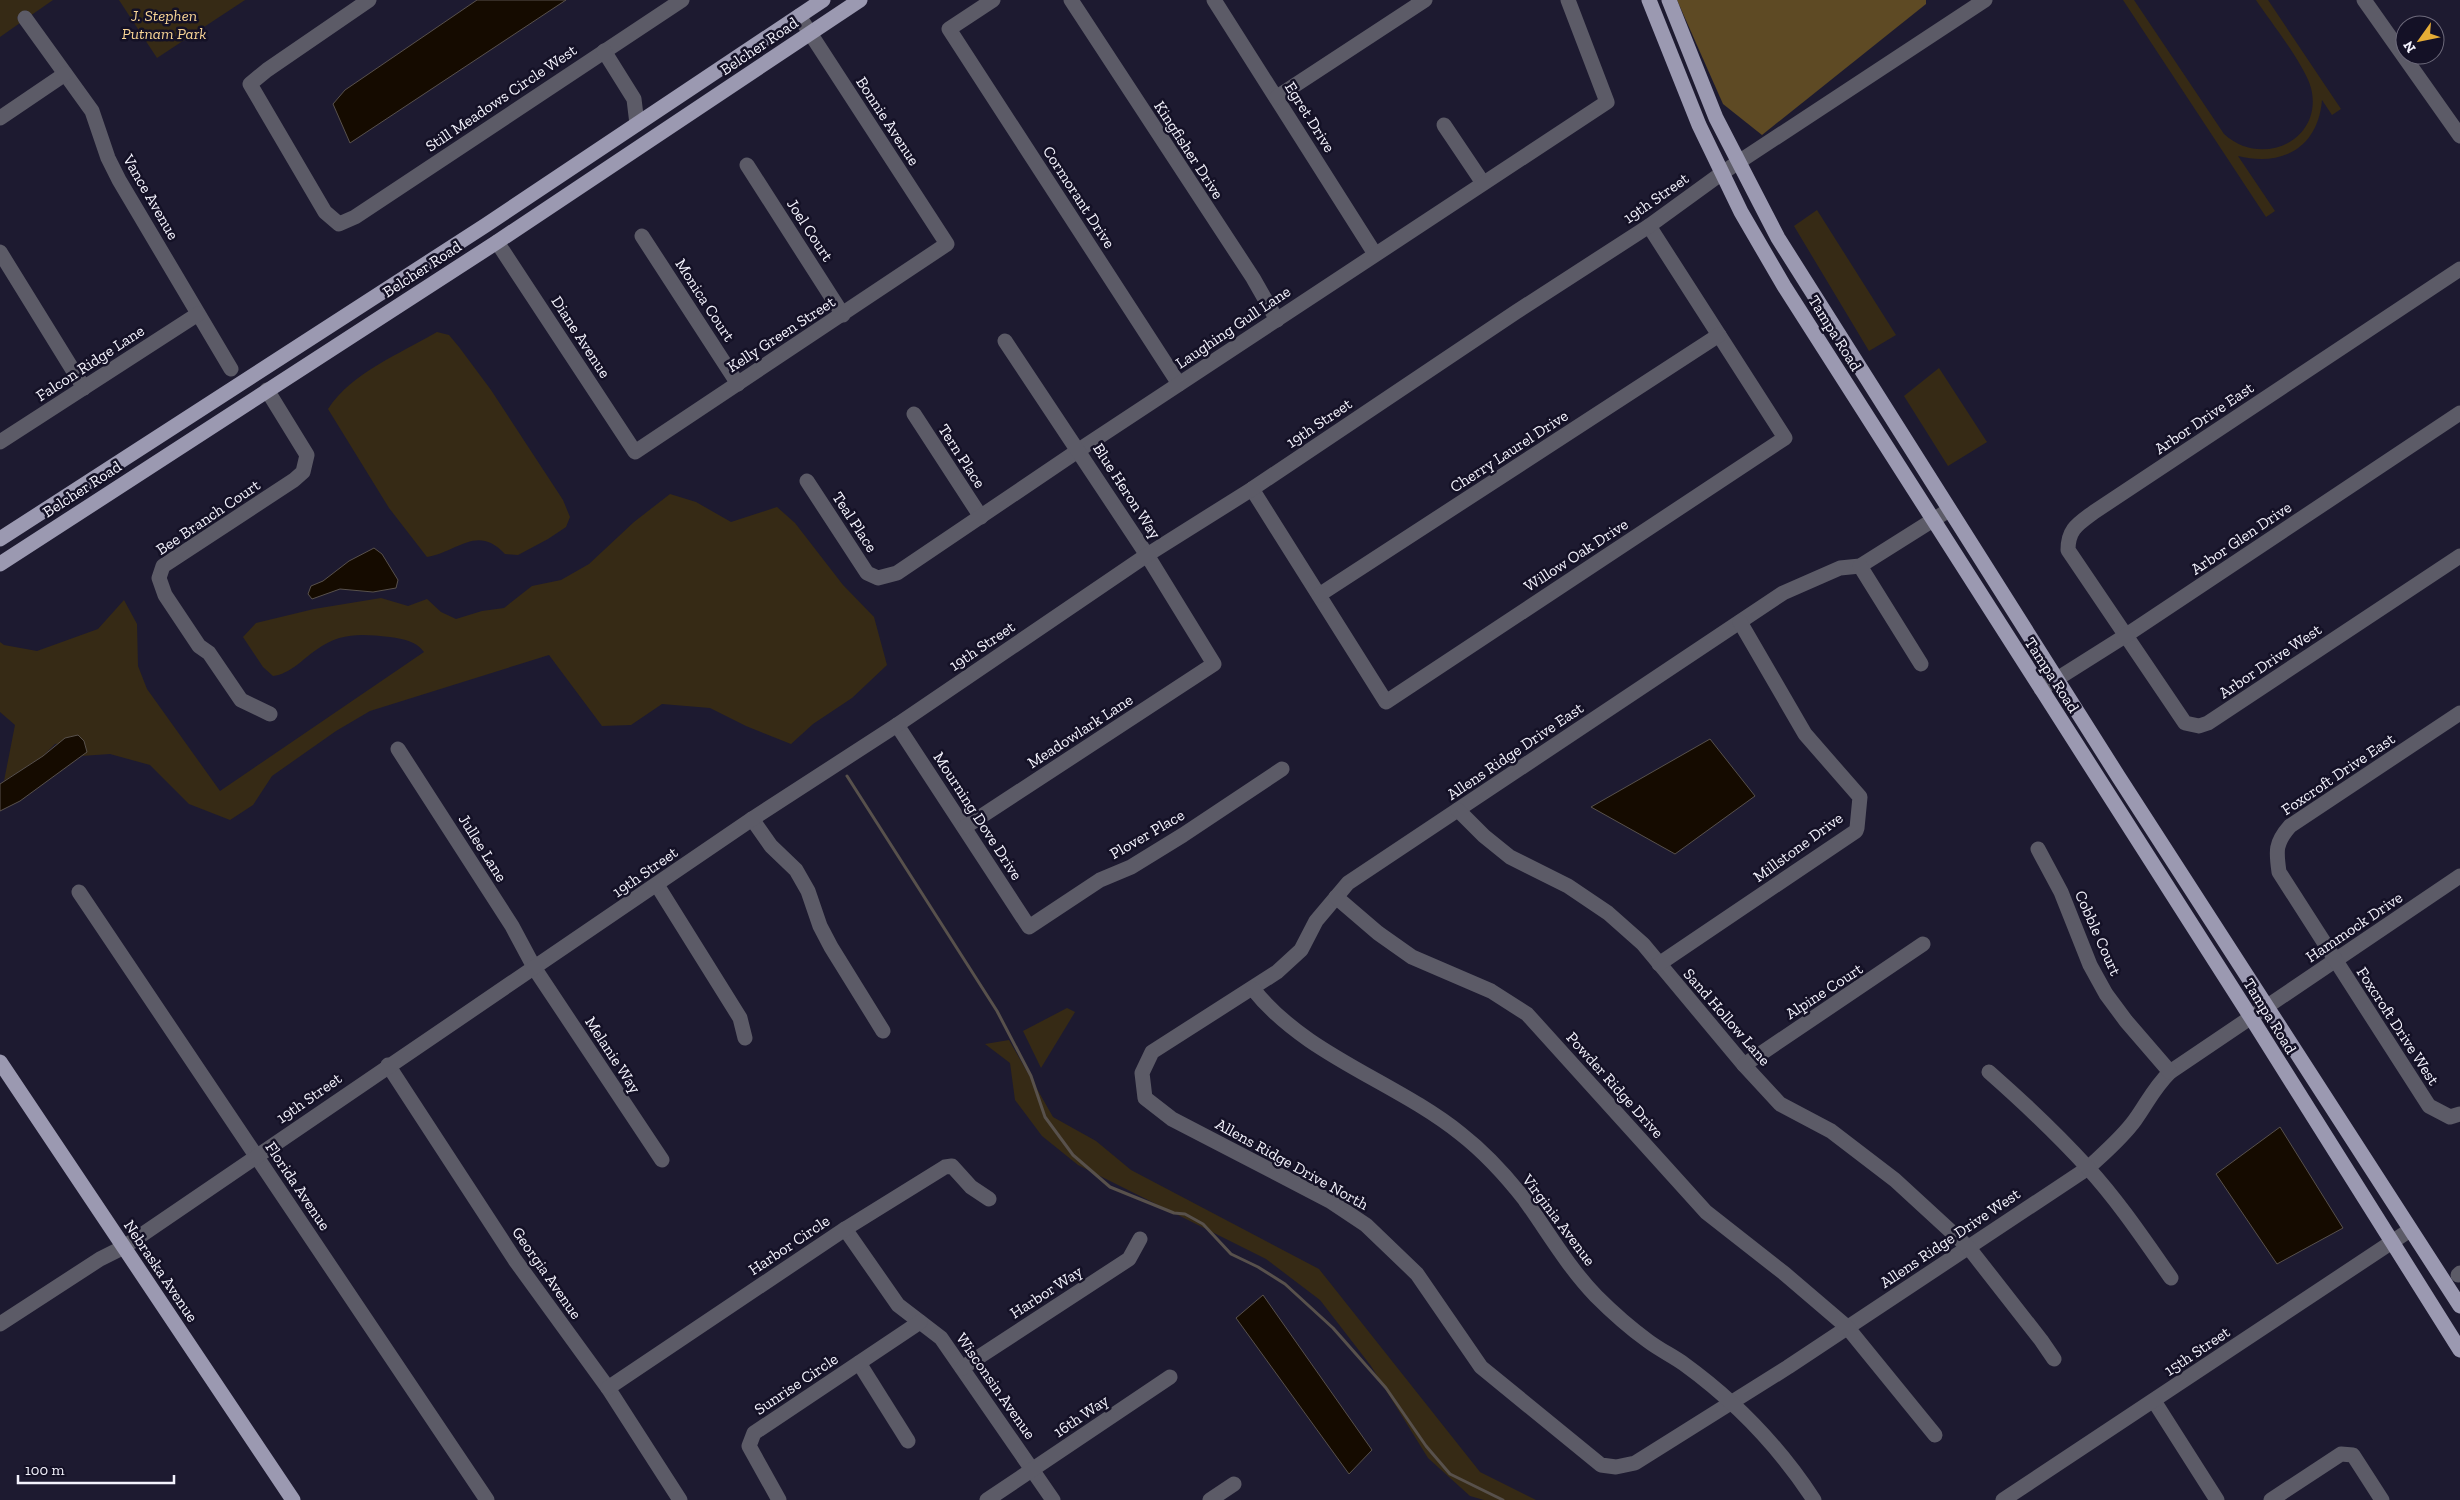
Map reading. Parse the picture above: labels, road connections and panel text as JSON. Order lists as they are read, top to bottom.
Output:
{
  "streets": {
    "main road": ["Belcher Road", "Tampa Road", "Nebraska Avenue"],
    "street": [
      "Still Meadows Circle West",
      "Egret Drive",
      "Bonnie Avenue",
      "Kingfisher Drive",
      "Vance Avenue",
      "Cormorant Drive",
      "19th Street",
      "Joel Court",
      "Monica Court",
      "Laughing Gull Lane",
      "Kelly Green Street",
      "Diane Avenue",
      "Falcon Ridge Lane",
      "Arbor Drive East",
      "Cherry Laurel Drive",
      "Tern Place",
      "Blue Heron Way",
      "Bee Branch Court",
      "Teal Place",
      "Arbor Glen Drive",
      "Willow Oak Drive",
      "Arbor Drive West",
      "Meadowlark Lane",
      "Allens Ridge Drive East",
      "Foxcroft Drive East",
      "Mourning Dove Drive",
      "Plover Place",
      "Millstone Drive",
      "Jullee Lane",
      "Hammock Drive",
      "Cobble Court",
      "Alpine Court",
      "Sand Hollow Lane",
      "Foxcroft Drive West",
      "Melanie Way",
      "Powder Ridge Drive",
      "Allens Ridge Drive North",
      "Florida Avenue",
      "Virginia Avenue",
      "Allens Ridge Drive West",
      "Harbor Circle",
      "Georgia Avenue",
      "Harbor Way",
      "15th Street",
      "Sunrise Circle",
      "Wisconsin Avenue",
      "16th Way"
    ]
  },
  "crossings": [
    ["Belcher Road", "Bonnie Avenue"],
    ["Belcher Road", "Diane Avenue"],
    ["Belcher Road", "Bee Branch Court"],
    ["Egret Drive", "Laughing Gull Lane"],
    ["Bonnie Avenue", "Kelly Green Street"],
    ["Kingfisher Drive", "Laughing Gull Lane"],
    ["Vance Avenue", "Falcon Ridge Lane"],
    ["Cormorant Drive", "Laughing Gull Lane"],
    ["19th Street", "Tampa Road"],
    ["19th Street", "Blue Heron Way"],
    ["19th Street", "Willow Oak Drive"],
    ["19th Street", "Mourning Dove Drive"],
    ["19th Street", "Jullee Lane"],
    ["19th Street", "Melanie Way"],
    ["19th Street", "Florida Avenue"],
    ["19th Street", "Nebraska Avenue"],
    ["19th Street", "Georgia Avenue"],
    ["Joel Court", "Kelly Green Street"],
    ["Monica Court", "Kelly Green Street"],
    ["Laughing Gull Lane", "Tern Place"],
    ["Laughing Gull Lane", "Blue Heron Way"],
    ["Laughing Gull Lane", "Teal Place"],
    ["Tampa Road", "Arbor Glen Drive"],
    ["Tampa Road", "Allens Ridge Drive East"],
    ["Tampa Road", "Hammock Drive"],
    ["Tampa Road", "Allens Ridge Drive West"],
    ["Tampa Road", "15th Street"],
    ["Kelly Green Street", "Diane Avenue"],
    ["Arbor Drive East", "Arbor Glen Drive"],
    ["Arbor Drive East", "Arbor Drive West"],
    ["Cherry Laurel Drive", "Willow Oak Drive"],
    ["Blue Heron Way", "Meadowlark Lane"],
    ["Arbor Glen Drive", "Arbor Drive West"],
    ["Meadowlark Lane", "Mourning Dove Drive"],
    ["Allens Ridge Drive East", "Millstone Drive"],
    ["Allens Ridge Drive East", "Sand Hollow Lane"],
    ["Allens Ridge Drive East", "Powder Ridge Drive"],
    ["Allens Ridge Drive East", "Allens Ridge Drive North"],
    ["Allens Ridge Drive East", "Virginia Avenue"],
    ["Foxcroft Drive East", "Hammock Drive"],
    ["Foxcroft Drive East", "Foxcroft Drive West"],
    ["Mourning Dove Drive", "Plover Place"],
    ["Millstone Drive", "Sand Hollow Lane"],
    ["Jullee Lane", "Melanie Way"],
    ["Hammock Drive", "Foxcroft Drive West"],
    ["Hammock Drive", "Allens Ridge Drive West"],
    ["Cobble Court", "Allens Ridge Drive West"],
    ["Alpine Court", "Sand Hollow Lane"],
    ["Sand Hollow Lane", "Allens Ridge Drive West"],
    ["Powder Ridge Drive", "Allens Ridge Drive West"],
    ["Allens Ridge Drive North", "Allens Ridge Drive West"],
    ["Virginia Avenue", "Allens Ridge Drive West"],
    ["Harbor Circle", "Georgia Avenue"],
    ["Harbor Circle", "Wisconsin Avenue"],
    ["Harbor Way", "Wisconsin Avenue"],
    ["Sunrise Circle", "Wisconsin Avenue"],
    ["Wisconsin Avenue", "16th Way"]
  ],
  "parks": ["J. Stephen Putnam Park"],
  "scale_bar": "100 m",
  "north": "bottom left"
}
